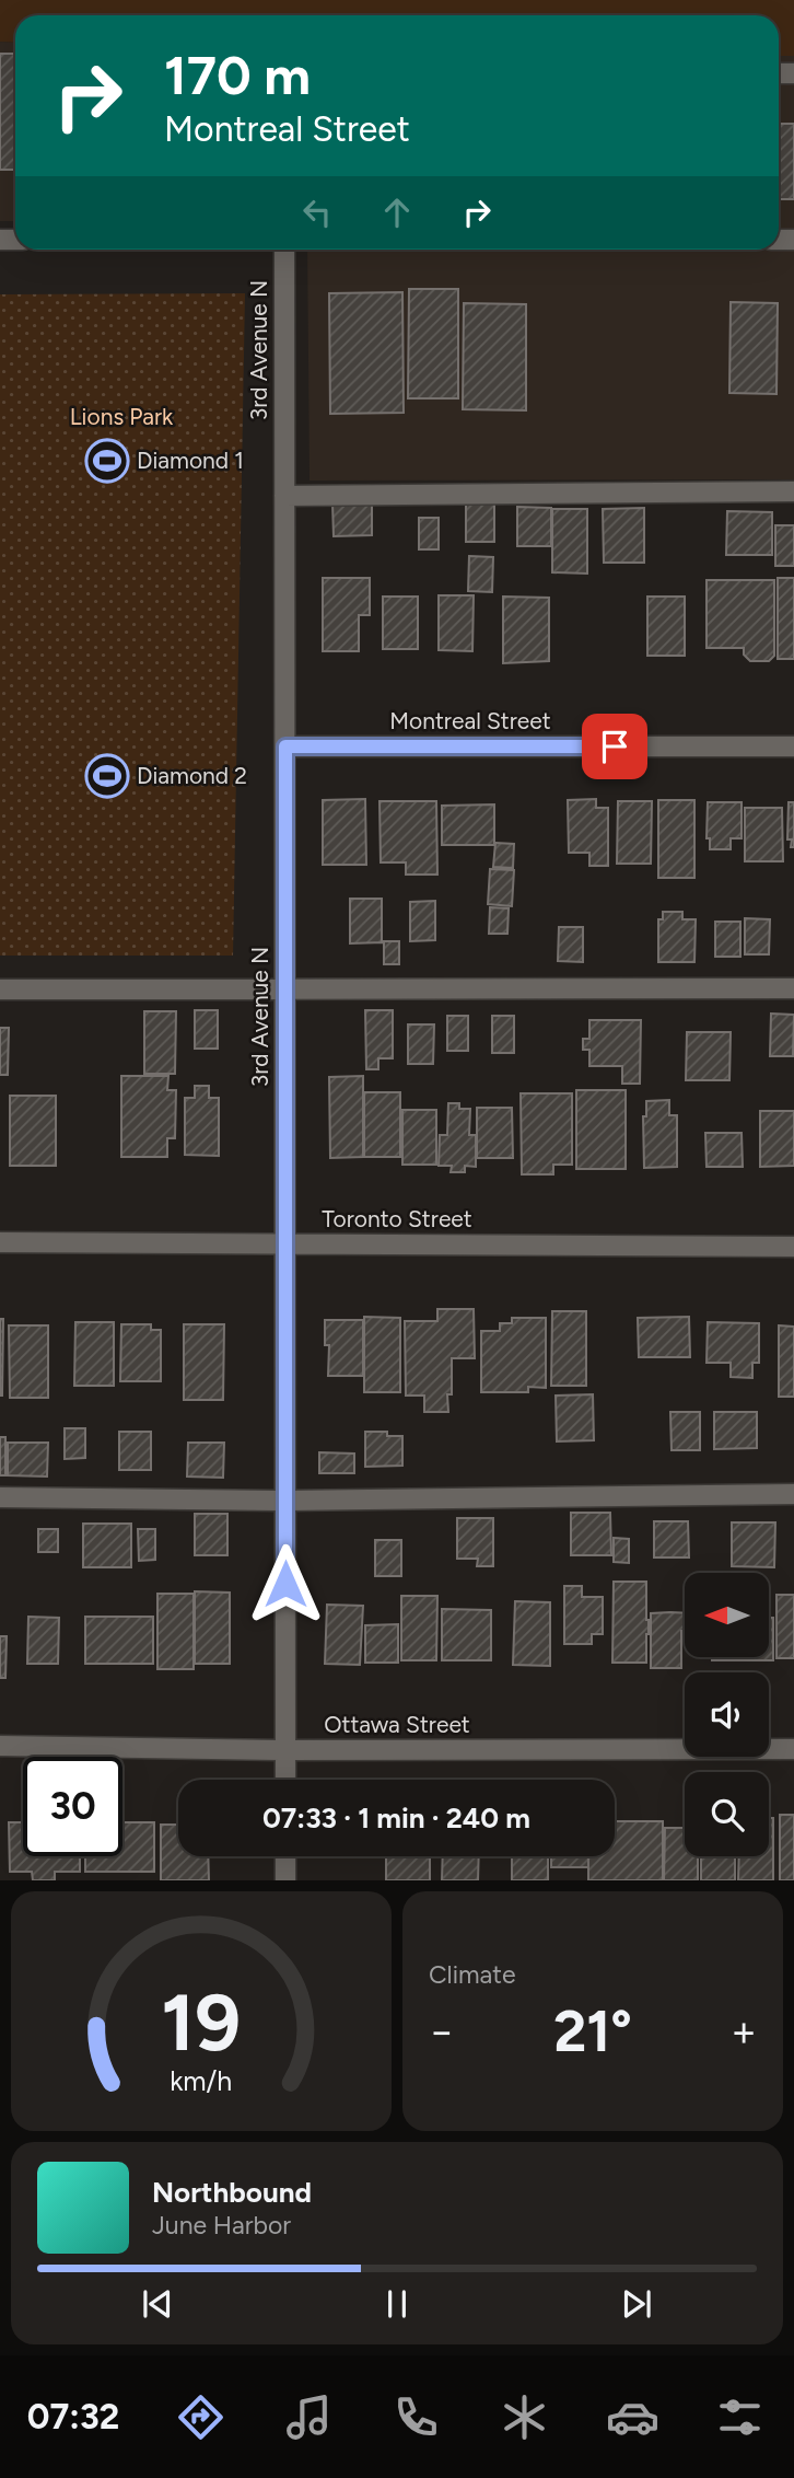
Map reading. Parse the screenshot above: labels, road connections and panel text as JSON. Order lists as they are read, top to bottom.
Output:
{
  "streets": {
    "street": [
      "3rd Avenue N",
      "Montreal Street",
      "Toronto Street",
      "Ottawa Street"
    ]
  },
  "crossings": [
    ["3rd Avenue N", "Montreal Street"],
    ["3rd Avenue N", "Toronto Street"],
    ["3rd Avenue N", "Ottawa Street"]
  ],
  "parks": ["Lions Park"],
  "places": {
    "sports": ["Diamond 1", "Diamond 2"]
  },
  "north": "left",
  "page": {
    "turn": ["170 m", "Montreal Street"],
    "limit": "30",
    "trip": "07:33 · 1 min · 240 m",
    "tile": "Climate",
    "heat": ["−", "21°", "+"],
    "song": ["Northbound", "June Harbor"],
    "tabs": "07:32",
    "gauge": ["19", "km/h"]
  }
}
